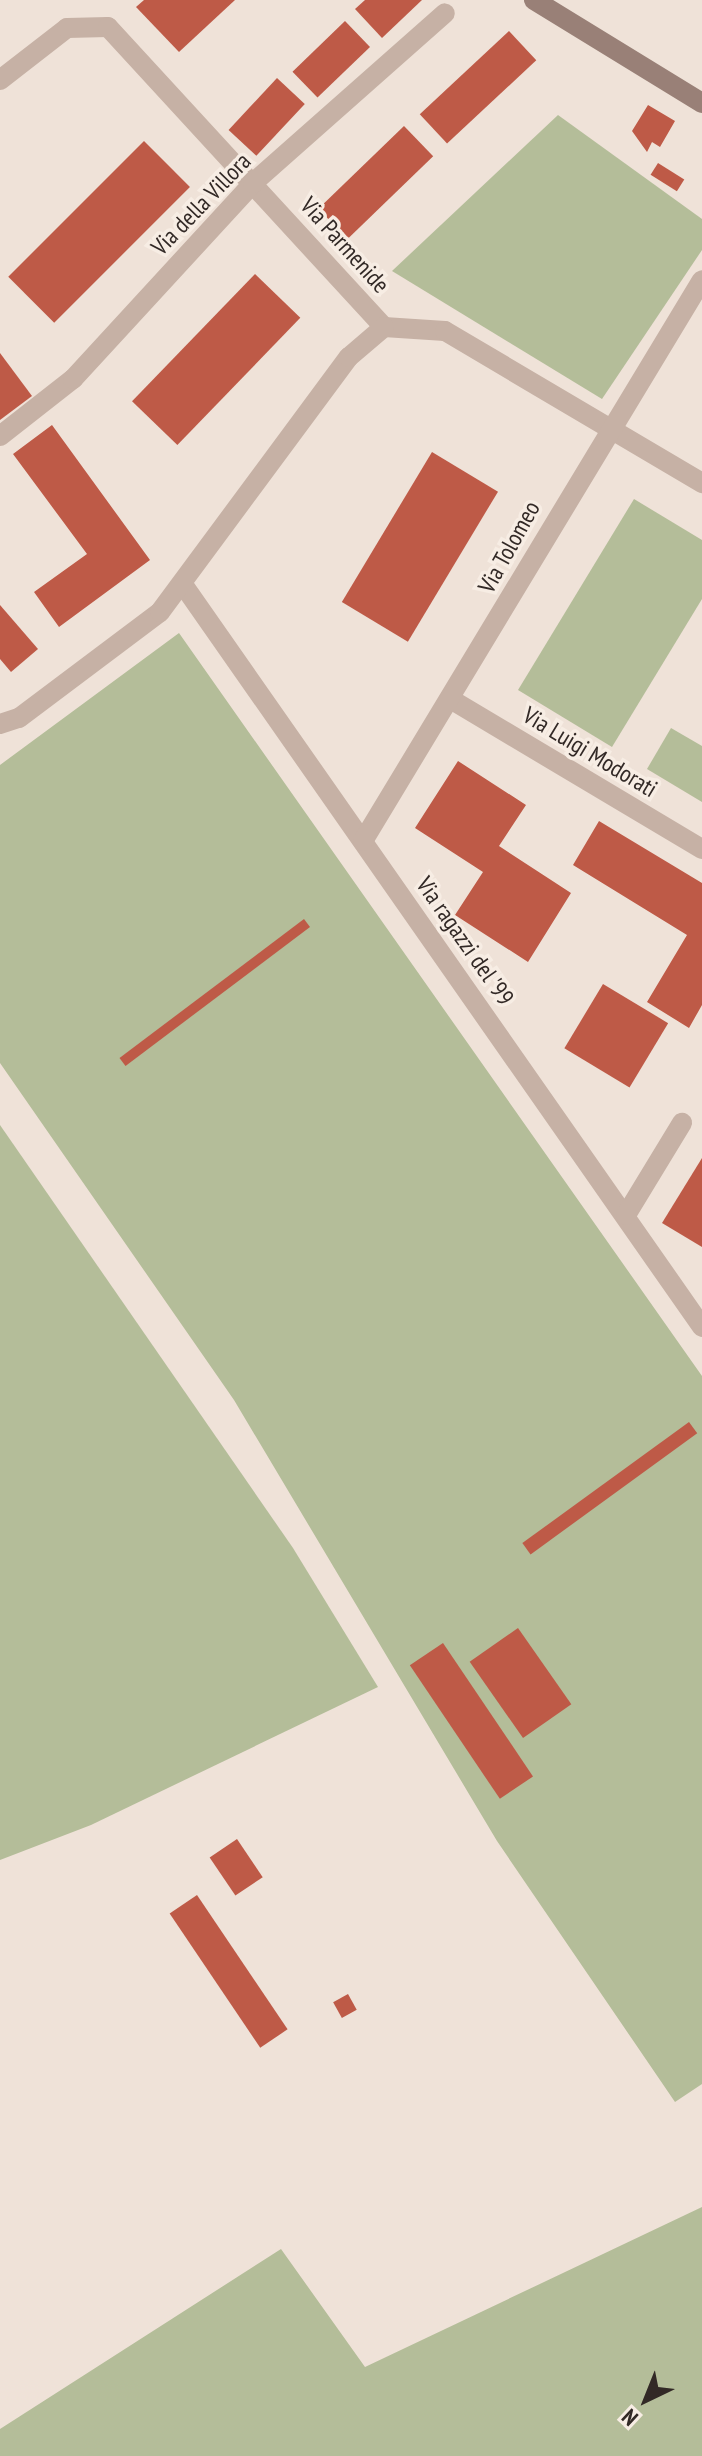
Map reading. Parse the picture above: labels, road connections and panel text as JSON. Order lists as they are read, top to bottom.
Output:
{
  "streets": {
    "street": [
      "Via della Villora",
      "Via Parmenide",
      "Via Tolomeo",
      "Via Luigi Modorati",
      "Via ragazzi del '99"
    ]
  },
  "crossings": [
    ["Via della Villora", "Via Parmenide"],
    ["Via Parmenide", "Via Tolomeo"],
    ["Via Tolomeo", "Via Luigi Modorati"],
    ["Via Tolomeo", "Via ragazzi del '99"]
  ],
  "north": "bottom left"
}
